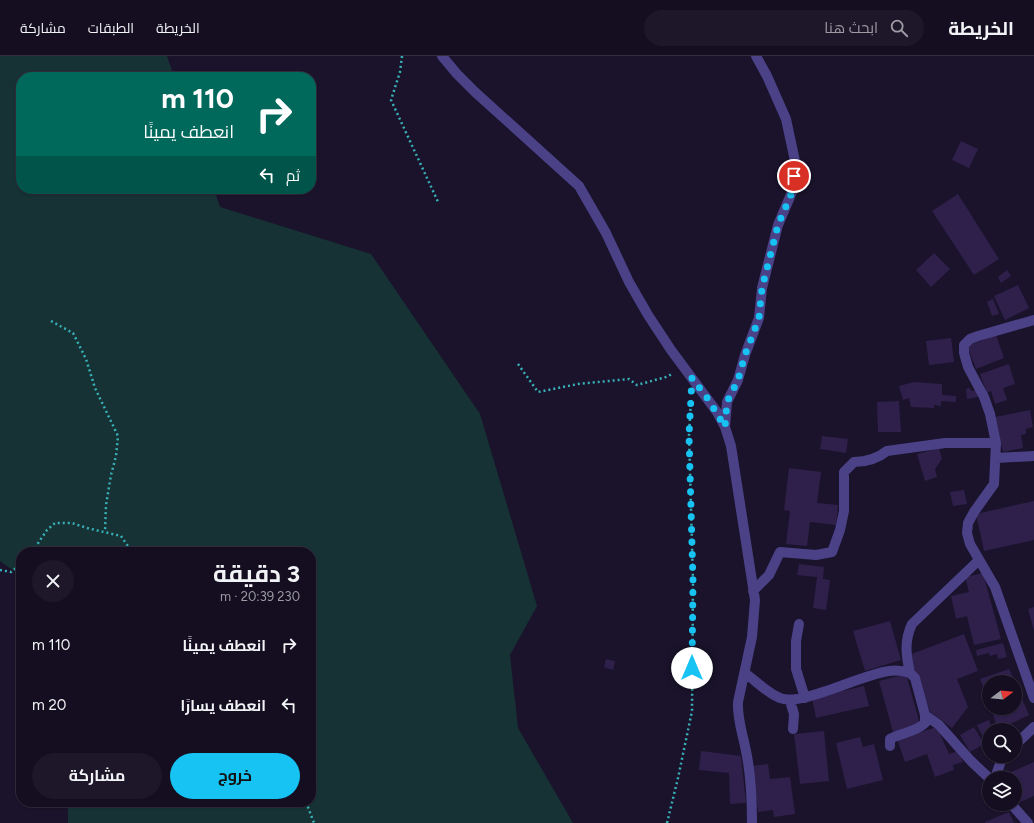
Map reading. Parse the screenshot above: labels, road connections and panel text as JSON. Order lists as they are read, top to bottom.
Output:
{
  "north": "right",
  "page": {
    "header": "الخريطة",
    "search": "ابحث هنا",
    "nav": ["الخريطة", "الطبقات", "مشاركة"],
    "turn": ["110 m", "انعطف يمينًا"],
    "then": "ثم",
    "heading": ["3 دقيقة", "230 m · 20:39"],
    "list": [
      {
        "name": "انعطف يمينًا",
        "value": "110 m"
      },
      {
        "name": "انعطف يسارًا",
        "value": "20 m"
      }
    ],
    "buttons": ["خروج", "مشاركة"]
  }
}
